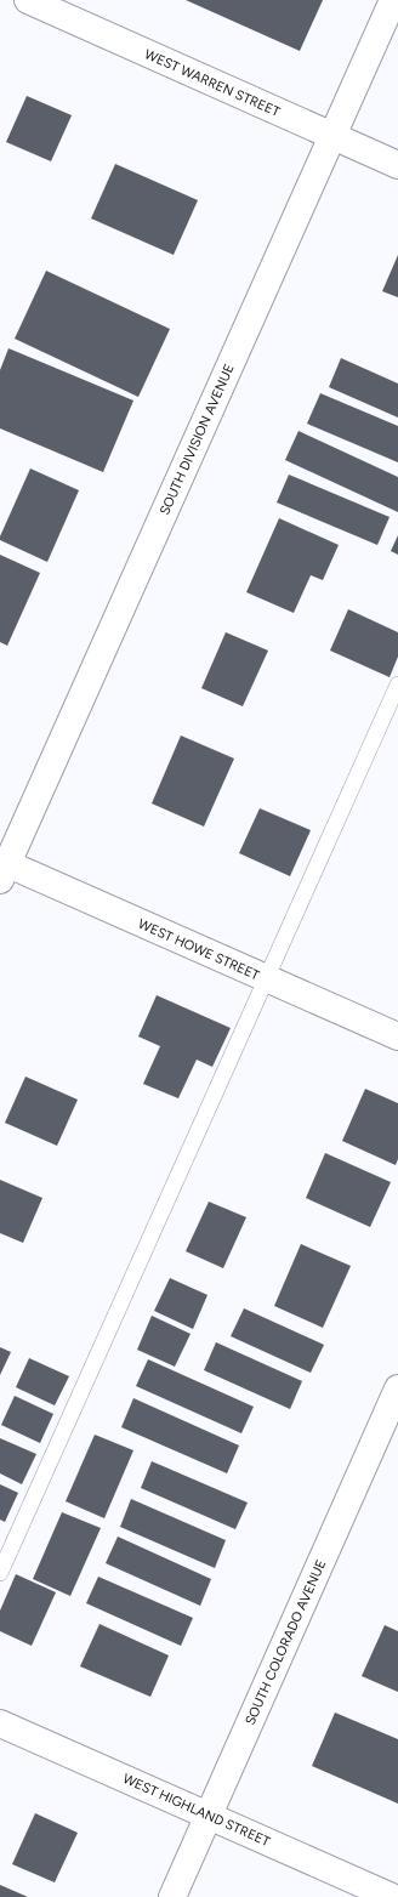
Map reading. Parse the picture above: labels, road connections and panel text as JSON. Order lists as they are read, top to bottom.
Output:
{
  "streets": {
    "street": [
      "WEST WARREN STREET",
      "SOUTH DIVISION AVENUE",
      "WEST HOWE STREET",
      "SOUTH COLORADO AVENUE",
      "WEST HIGHLAND STREET"
    ]
  },
  "crossings": [
    ["WEST WARREN STREET", "SOUTH DIVISION AVENUE"],
    ["SOUTH DIVISION AVENUE", "WEST HOWE STREET"],
    ["SOUTH COLORADO AVENUE", "WEST HIGHLAND STREET"]
  ]
}
